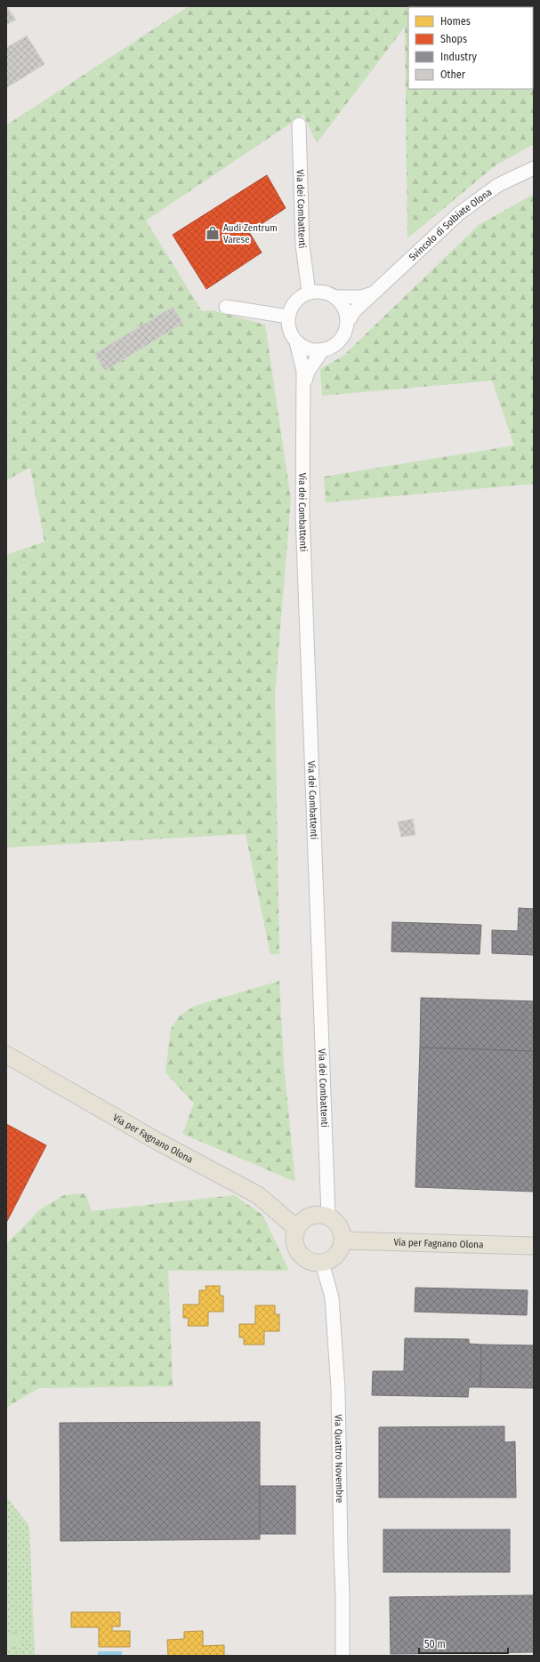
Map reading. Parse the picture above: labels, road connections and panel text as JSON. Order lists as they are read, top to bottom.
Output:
{
  "streets": {
    "main road": ["Via per Fagnano Olona"],
    "street": ["Via dei Combattenti", "Svincolo di Solbiate Olona", "Via Quattro Novembre"]
  },
  "crossings": [
    ["Via dei Combattenti", "Svincolo di Solbiate Olona"],
    ["Via dei Combattenti", "Via per Fagnano Olona"],
    ["Via dei Combattenti", "Via Quattro Novembre"],
    ["Via per Fagnano Olona", "Via Quattro Novembre"]
  ],
  "places": {
    "shop": ["Audi Zentrum Varese"]
  },
  "legend": [
    "Homes",
    "Shops",
    "Industry",
    "Other"
  ],
  "scale_bar": "50 m"
}
